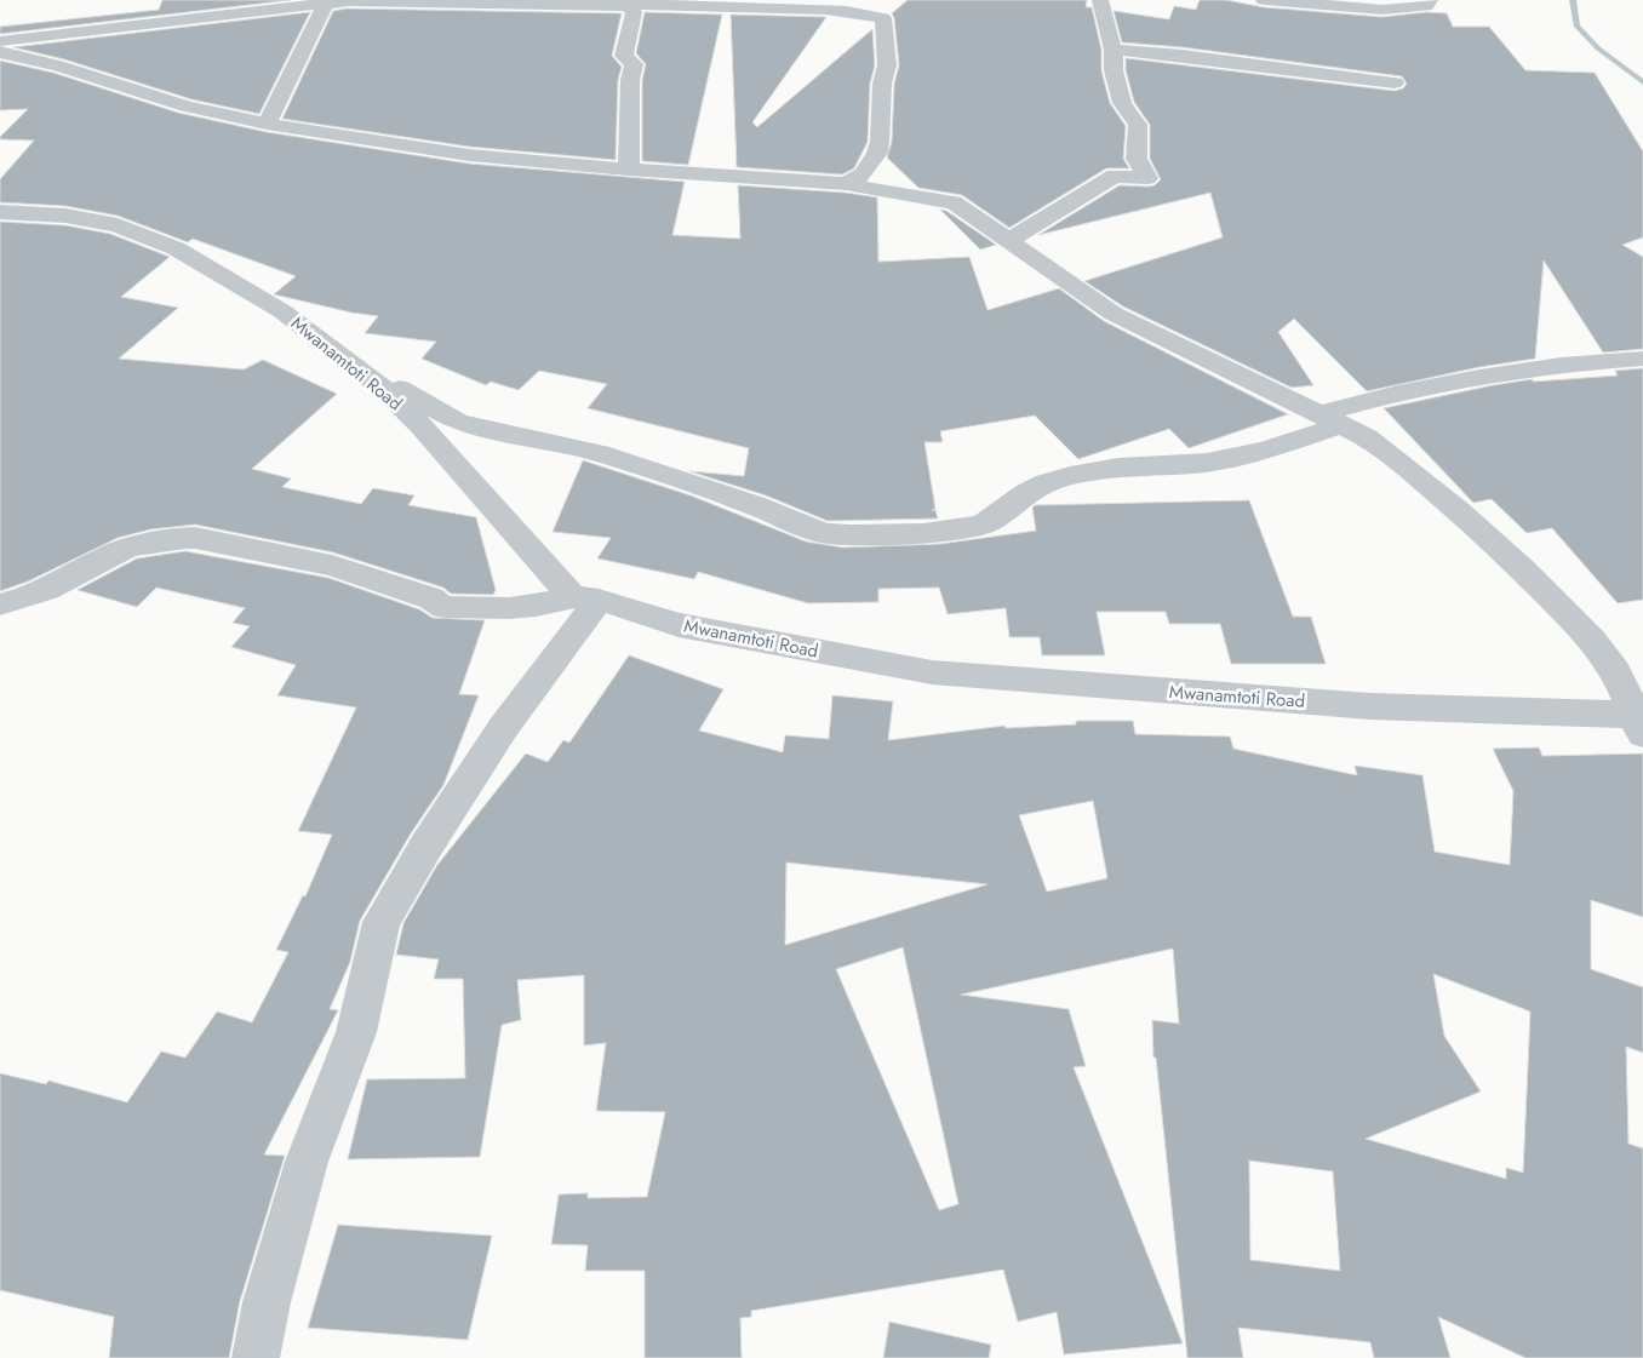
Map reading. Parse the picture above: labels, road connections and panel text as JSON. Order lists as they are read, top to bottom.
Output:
{
  "streets": {
    "street": ["Mwanamtoti Road"]
  }
}
